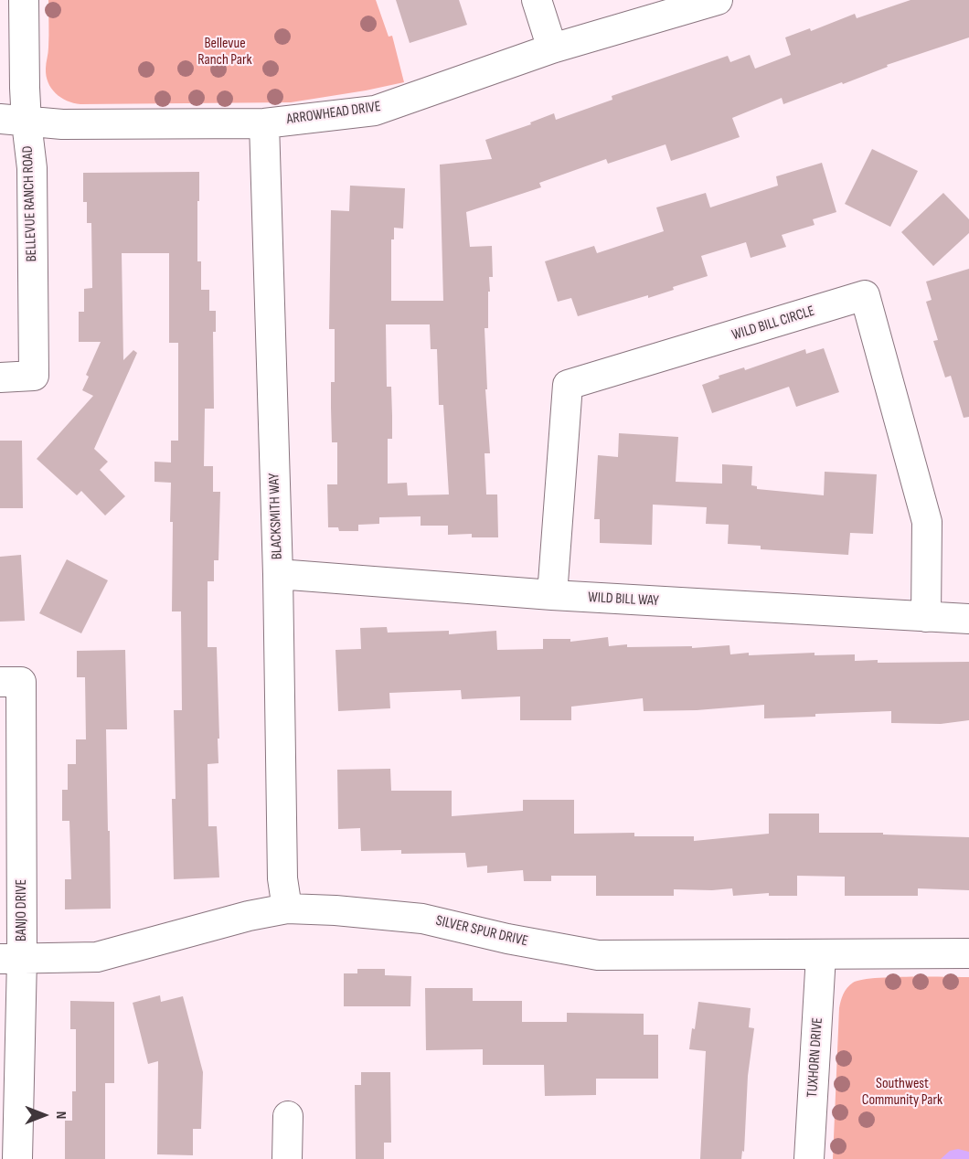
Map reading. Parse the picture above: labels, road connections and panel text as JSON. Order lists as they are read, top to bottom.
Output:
{
  "streets": {
    "street": [
      "ARROWHEAD DRIVE",
      "BELLEVUE RANCH ROAD",
      "WILD BILL CIRCLE",
      "BLACKSMITH WAY",
      "WILD BILL WAY",
      "BANJO DRIVE",
      "SILVER SPUR DRIVE",
      "TUXHORN DRIVE"
    ]
  },
  "crossings": [
    ["ARROWHEAD DRIVE", "BELLEVUE RANCH ROAD"],
    ["ARROWHEAD DRIVE", "BLACKSMITH WAY"],
    ["WILD BILL CIRCLE", "WILD BILL WAY"],
    ["BLACKSMITH WAY", "WILD BILL WAY"],
    ["BLACKSMITH WAY", "SILVER SPUR DRIVE"],
    ["BANJO DRIVE", "SILVER SPUR DRIVE"],
    ["SILVER SPUR DRIVE", "TUXHORN DRIVE"]
  ],
  "parks": ["Bellevue Ranch Park", "Southwest Community Park"],
  "north": "right"
}
